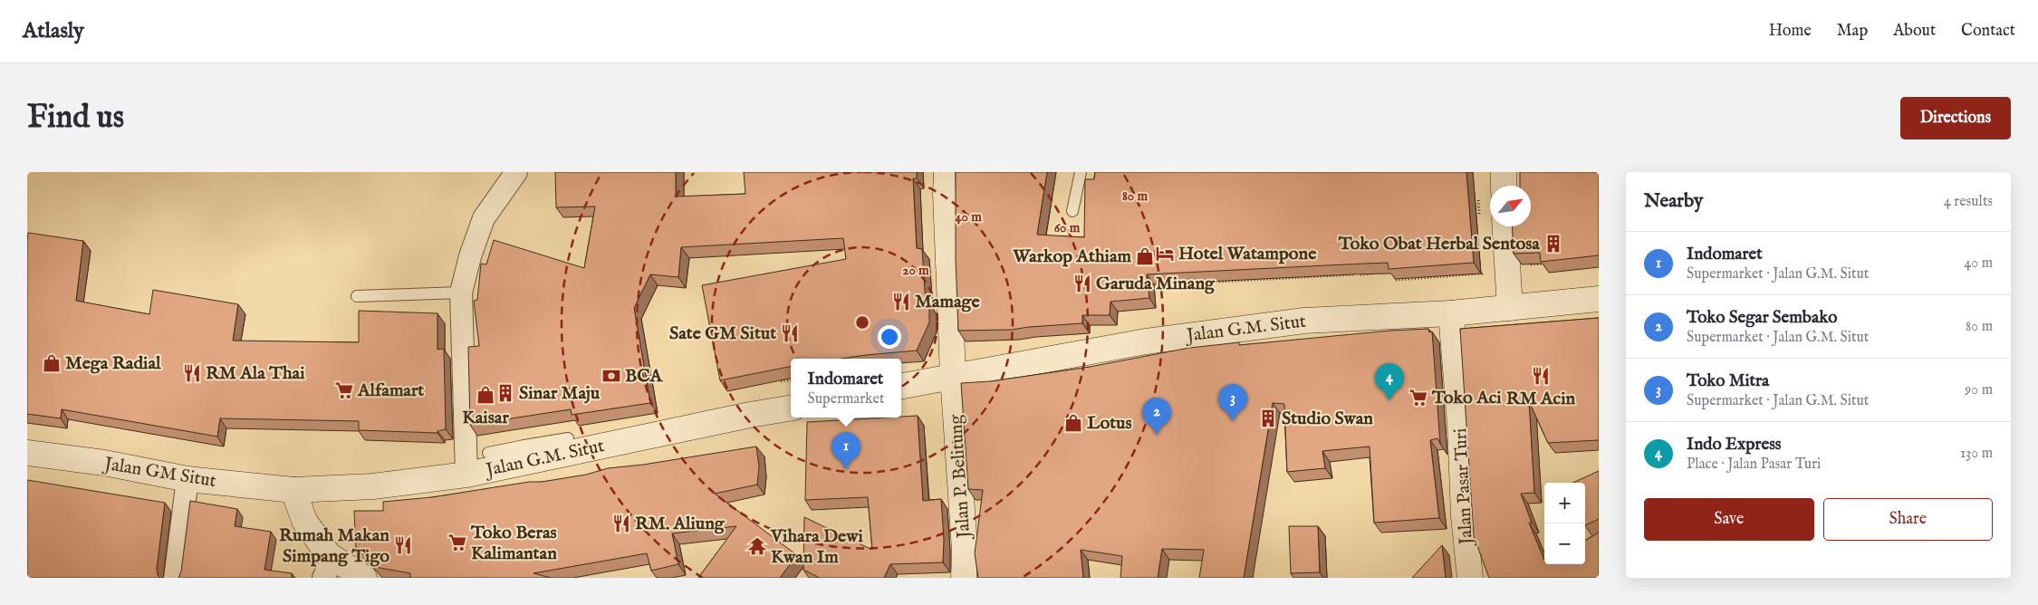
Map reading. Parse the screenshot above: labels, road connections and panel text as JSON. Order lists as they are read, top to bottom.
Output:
{
  "streets": {
    "main road": [
      "Jalan G.M. Situt",
      "Jalan GM Situt",
      "Jalan P. Belitung",
      "Jalan Pasar Turi"
    ]
  },
  "crossings": [
    ["Jalan G.M. Situt", "Jalan GM Situt"],
    ["Jalan G.M. Situt", "Jalan P. Belitung"],
    ["Jalan G.M. Situt", "Jalan Pasar Turi"]
  ],
  "places": {
    "building": ["Toko Obat Herbal Sentosa", "Sinar Maju", "Studio Swan"],
    "hotel": ["Hotel Watampone"],
    "shop": [
      "Warkop Athiam",
      "Mega Radial",
      "Kaisar",
      "Lotus"
    ],
    "restaurant": [
      "Garuda Minang",
      "Mamage",
      "Sate GM Situt",
      "RM Ala Thai",
      "RM Acin",
      "RM. Aliung",
      "Rumah Makan Simpang Tigo"
    ],
    "bank": ["BCA"],
    "supermarket": ["Alfamart", "Toko Aci", "Toko Beras Kalimantan"],
    "temple": ["Vihara Dewi Kwan Im"]
  },
  "north": "top right",
  "page": {
    "header": "Atlasly",
    "nav": [
      "Home",
      "Map",
      "About",
      "Contact"
    ],
    "buttons": [
      "Directions",
      ["Save", "Share"]
    ],
    "title": "Find us",
    "heading": ["Nearby", "4 results"],
    "list": [
      {
        "mark": "1",
        "name": "Indomaret",
        "note": "Supermarket · Jalan G.M. Situt",
        "value": "40 m"
      },
      {
        "mark": "2",
        "name": "Toko Segar Sembako",
        "note": "Supermarket · Jalan G.M. Situt",
        "value": "80 m"
      },
      {
        "mark": "3",
        "name": "Toko Mitra",
        "note": "Supermarket · Jalan G.M. Situt",
        "value": "90 m"
      },
      {
        "mark": "4",
        "name": "Indo Express",
        "note": "Place · Jalan Pasar Turi",
        "value": "130 m"
      }
    ],
    "popup": ["Indomaret", "Supermarket"],
    "pins": [
      "4",
      "3",
      "2",
      "1"
    ],
    "map_buttons": ["+", "−"]
  },
  "rings": [
    "80 m",
    "40 m",
    "60 m",
    "20 m"
  ]
}
